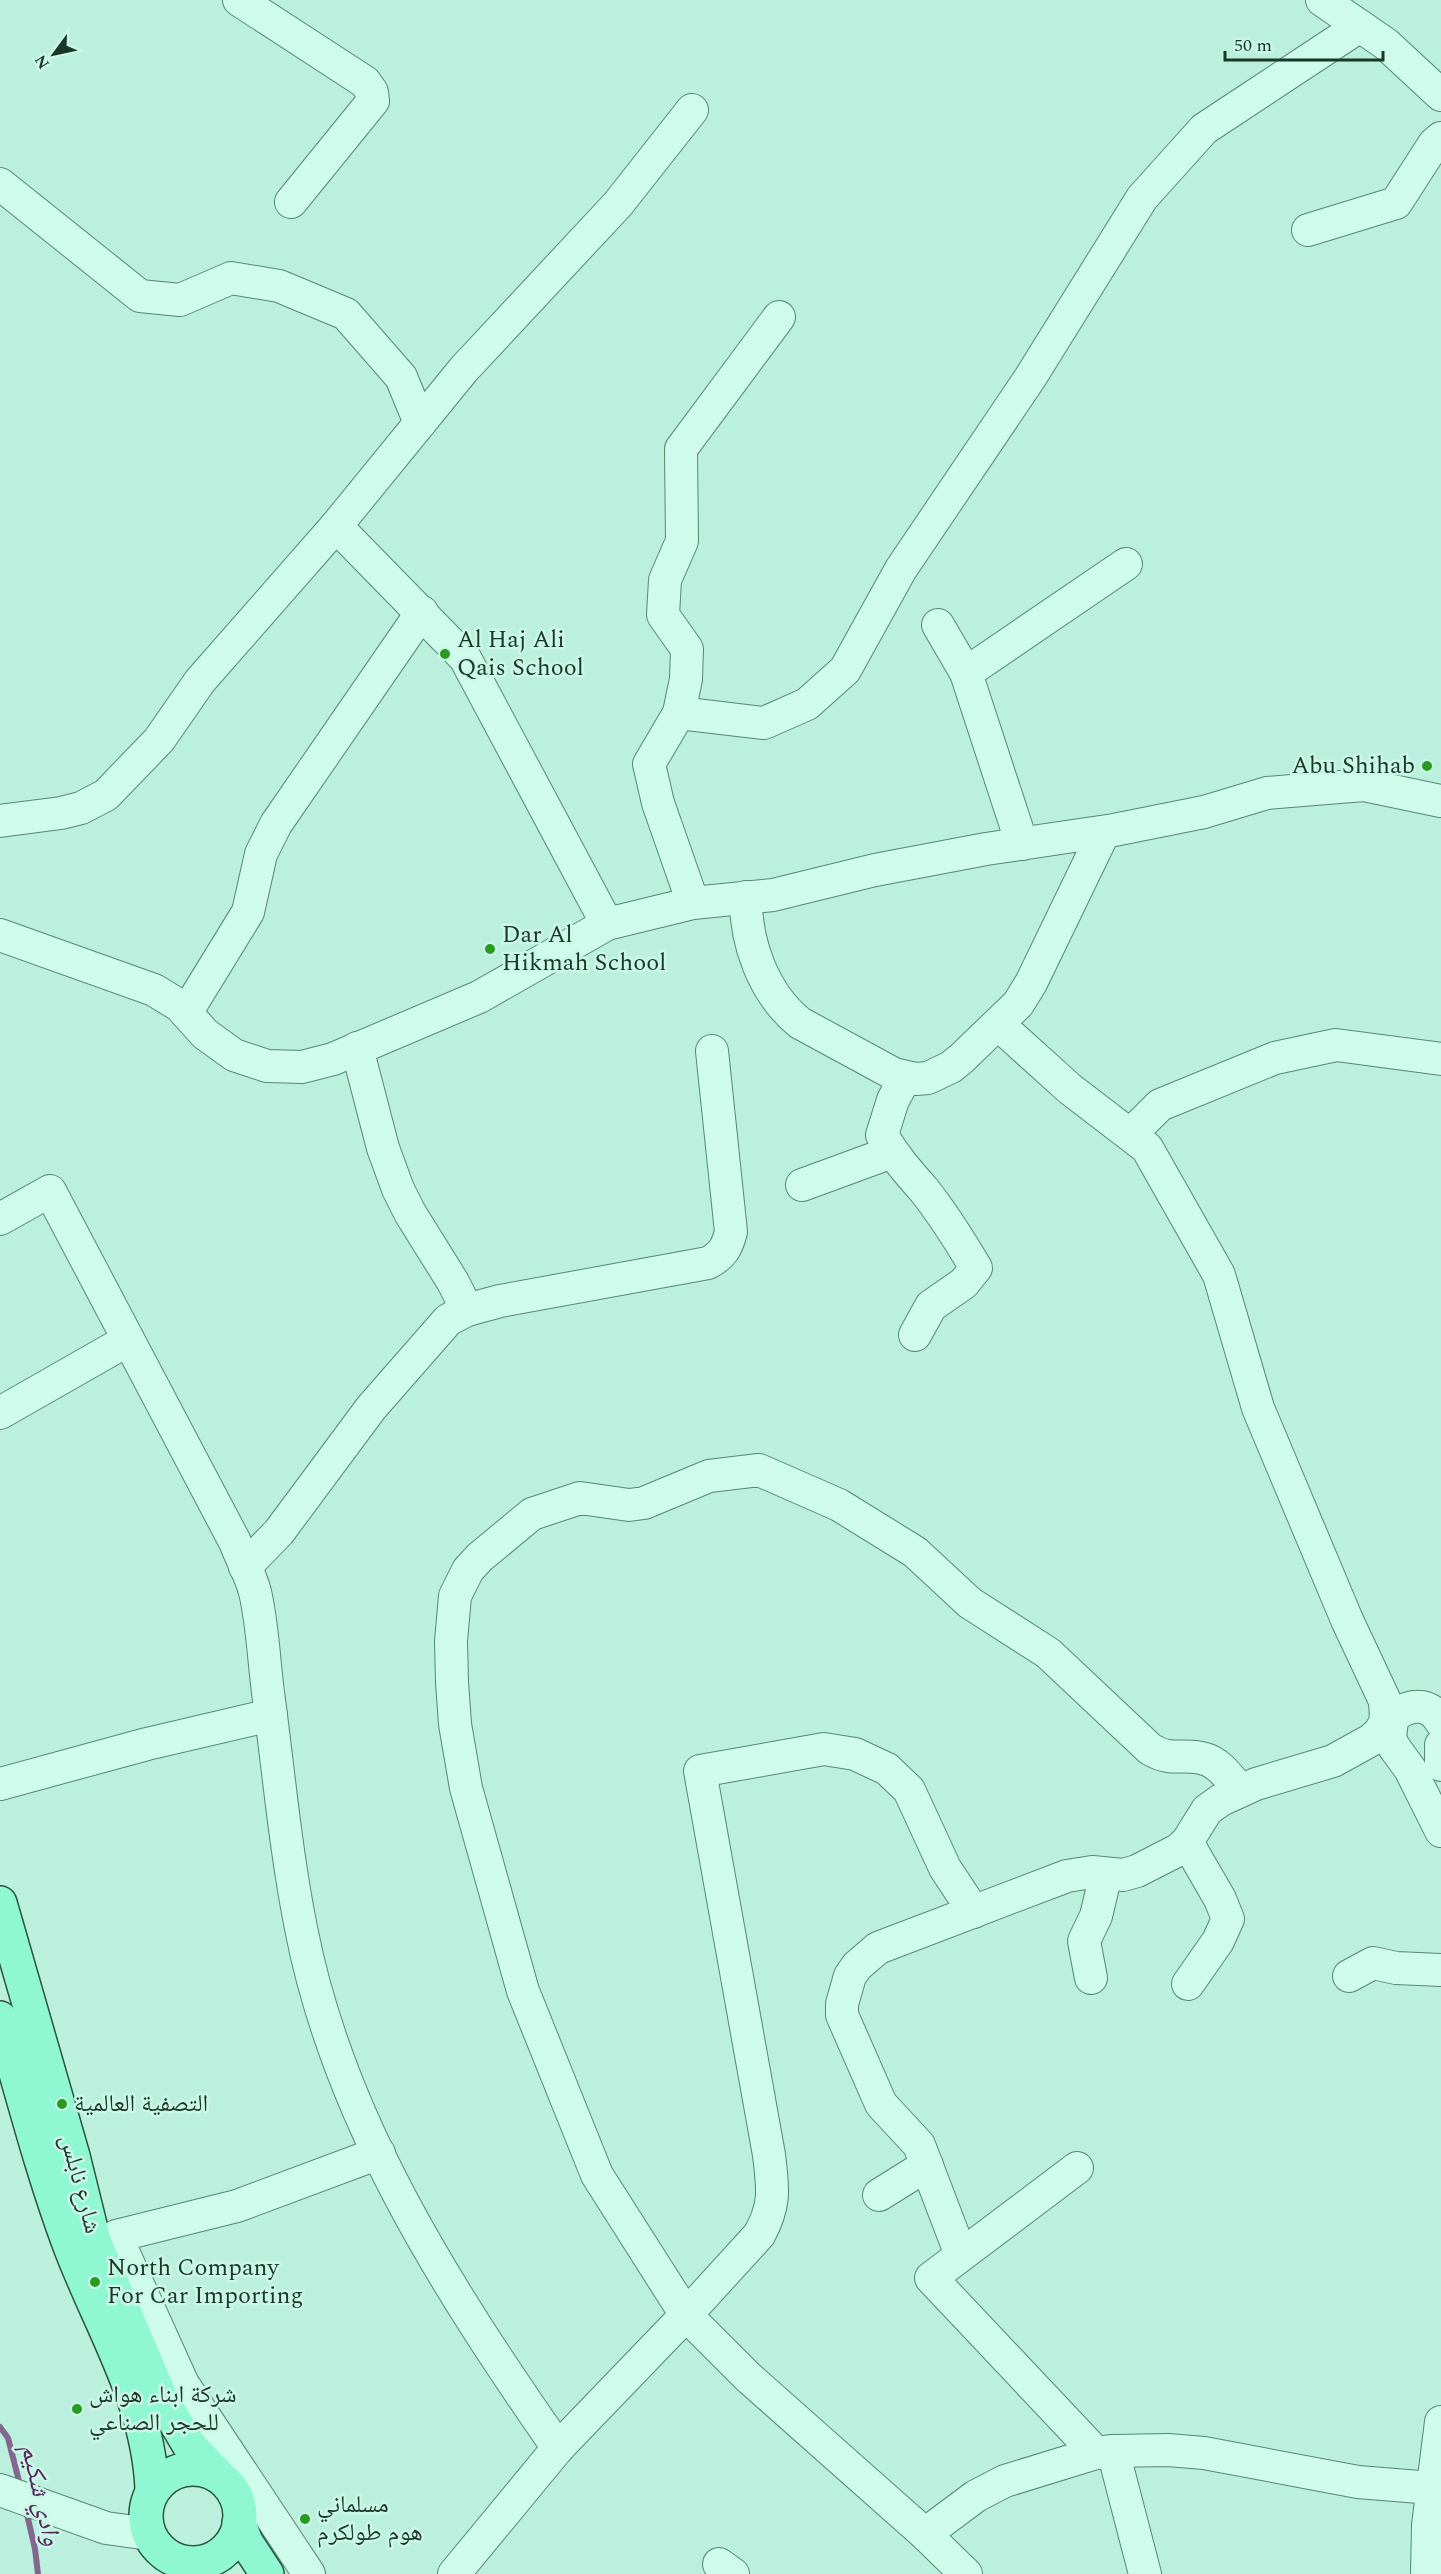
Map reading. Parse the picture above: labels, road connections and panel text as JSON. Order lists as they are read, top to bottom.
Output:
{
  "streets": {
    "main road": ["شارع نابلس"]
  },
  "water": ["وادي شكيم"],
  "places": [
    "Al Haj Ali Qais School",
    "Abu Shihab",
    "Dar Al Hikmah School",
    "التصفية العالمية",
    "North Company For Car Importing",
    "شركة ابناء هواش للحجر الصناعي",
    "مسلماني هوم طولكرم"
  ],
  "scale_bar": "50 m",
  "north": "bottom left"
}
